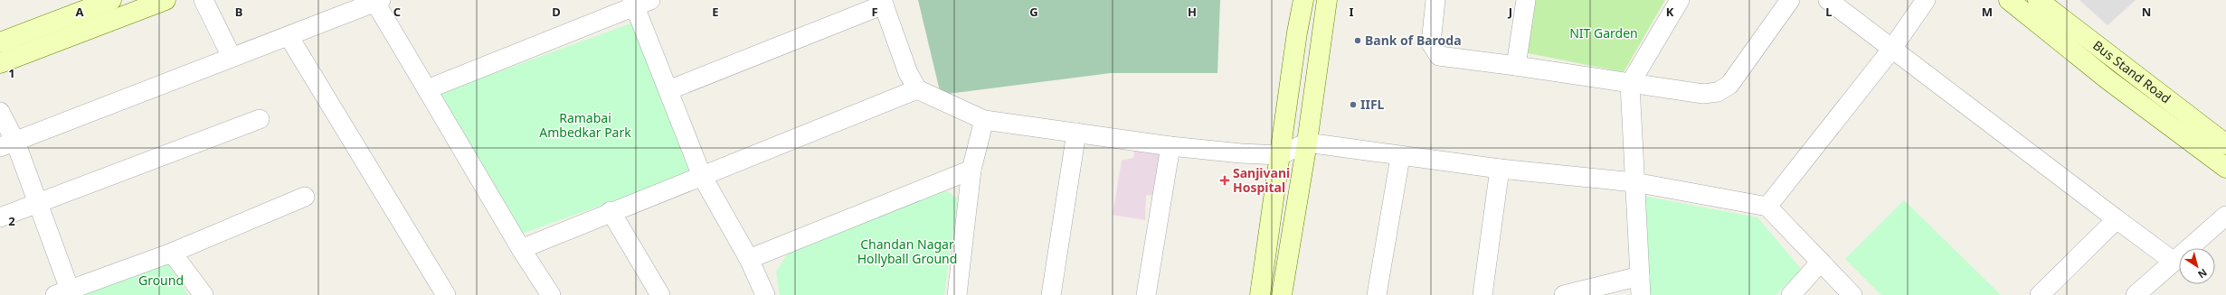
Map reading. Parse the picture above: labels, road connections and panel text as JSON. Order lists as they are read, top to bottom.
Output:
{
  "streets": {
    "main road": ["Bus Stand Road"]
  },
  "parks": [
    "NIT Garden",
    "Ramabai Ambedkar Park",
    "Chandan Nagar Hollyball Ground",
    "Ground"
  ],
  "places": {
    "other": ["Bank of Baroda", "IIFL"],
    "health": ["Sanjivani Hospital"]
  },
  "north": "bottom right",
  "grid": {
    "columns": [
      "A",
      "B",
      "C",
      "D",
      "E",
      "F",
      "G",
      "H",
      "I",
      "J",
      "K",
      "L",
      "M",
      "N"
    ],
    "rows": ["1", "2"]
  }
}
